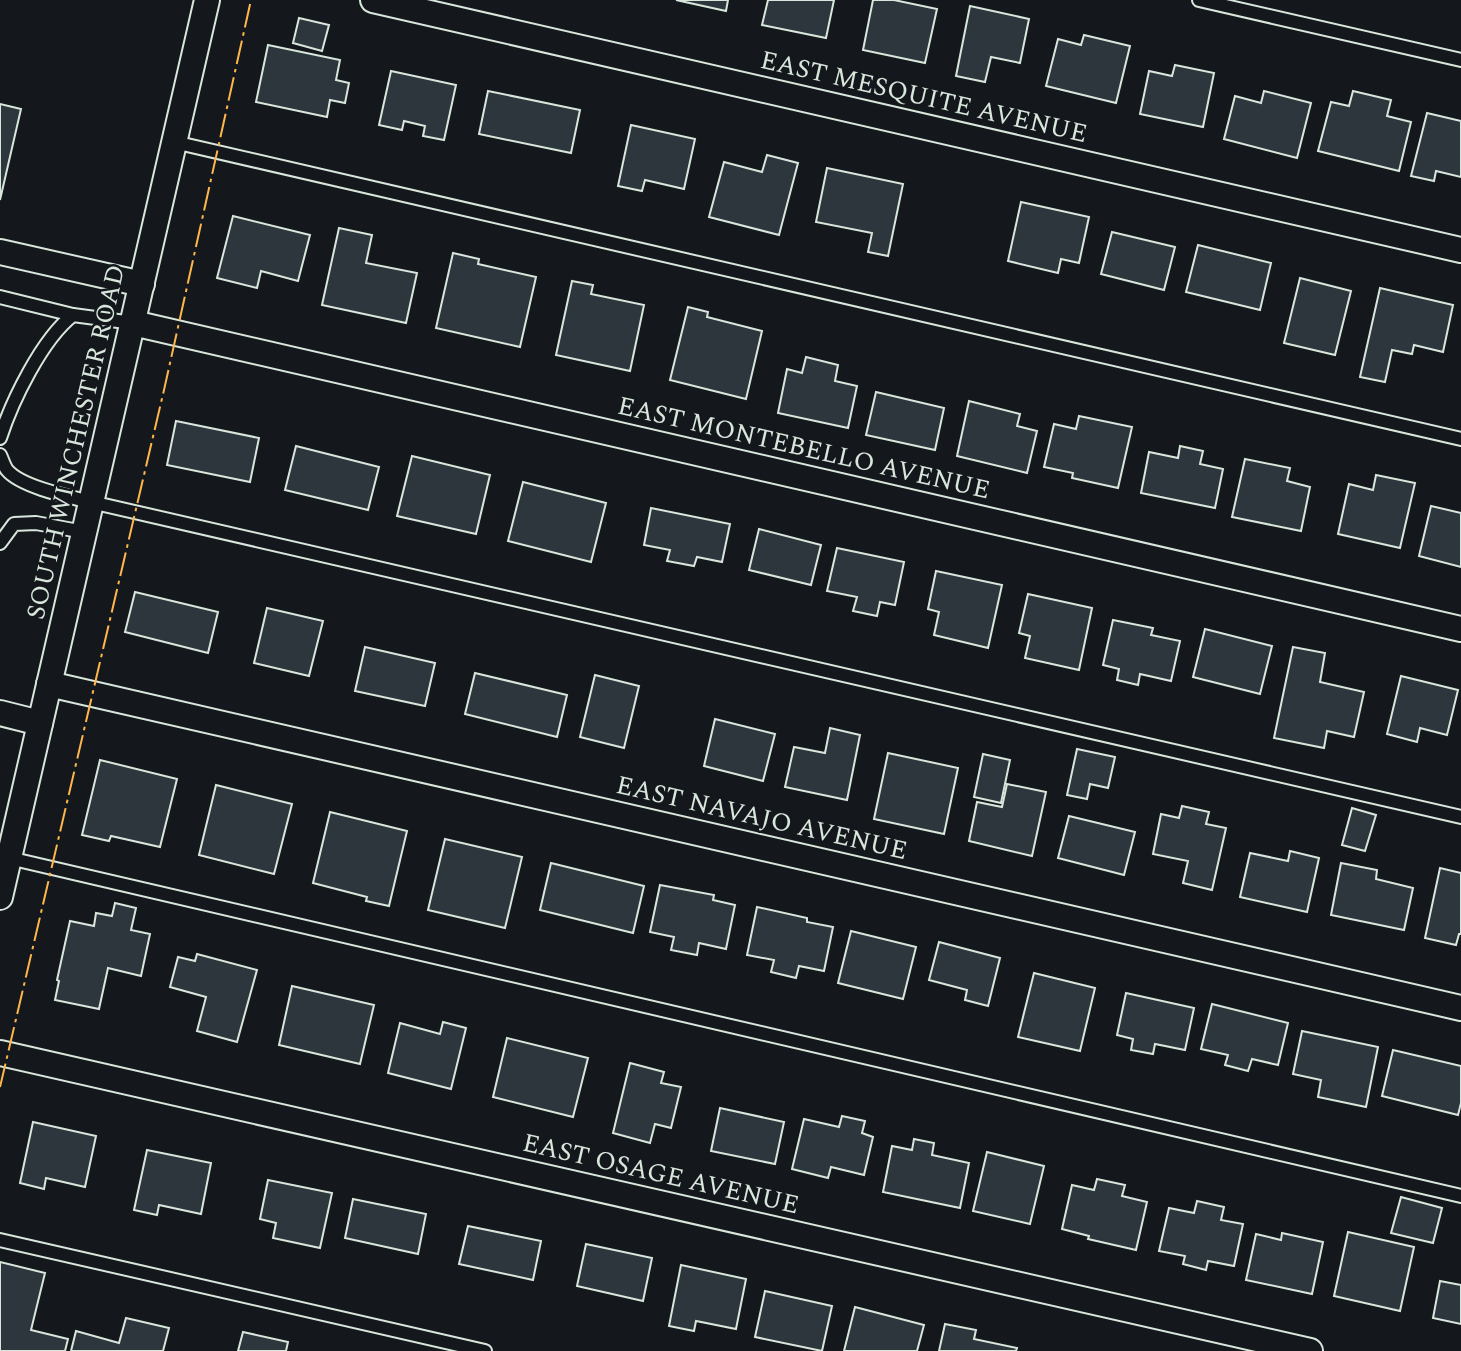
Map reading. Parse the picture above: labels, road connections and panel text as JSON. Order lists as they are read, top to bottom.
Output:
{
  "streets": {
    "street": [
      "EAST MESQUITE AVENUE",
      "SOUTH WINCHESTER ROAD",
      "EAST MONTEBELLO AVENUE",
      "EAST NAVAJO AVENUE",
      "EAST OSAGE AVENUE"
    ]
  },
  "crossings": [
    ["SOUTH WINCHESTER ROAD", "EAST MONTEBELLO AVENUE"],
    ["SOUTH WINCHESTER ROAD", "EAST NAVAJO AVENUE"]
  ]
}
